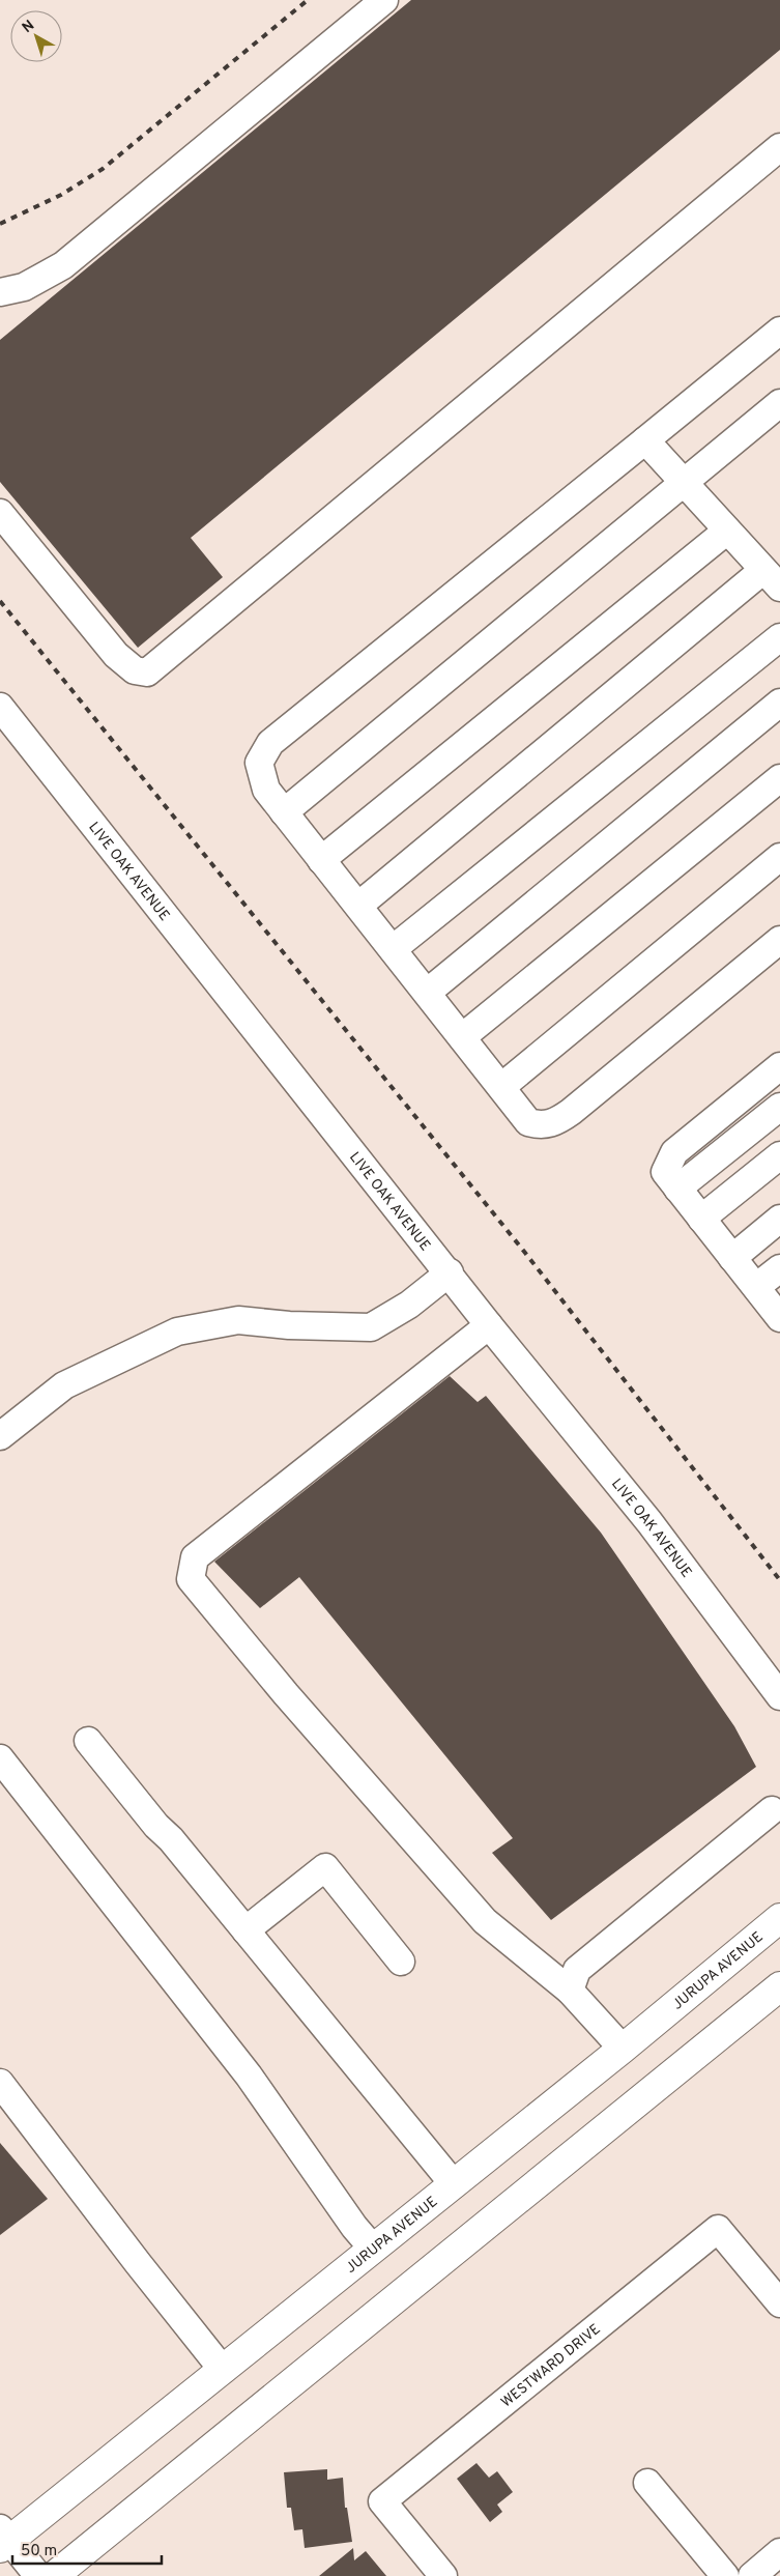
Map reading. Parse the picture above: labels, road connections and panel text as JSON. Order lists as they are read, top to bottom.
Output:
{
  "streets": {
    "main road": ["JURUPA AVENUE"],
    "street": ["LIVE OAK AVENUE", "WESTWARD DRIVE"]
  },
  "scale_bar": "50 m",
  "north": "top left"
}
